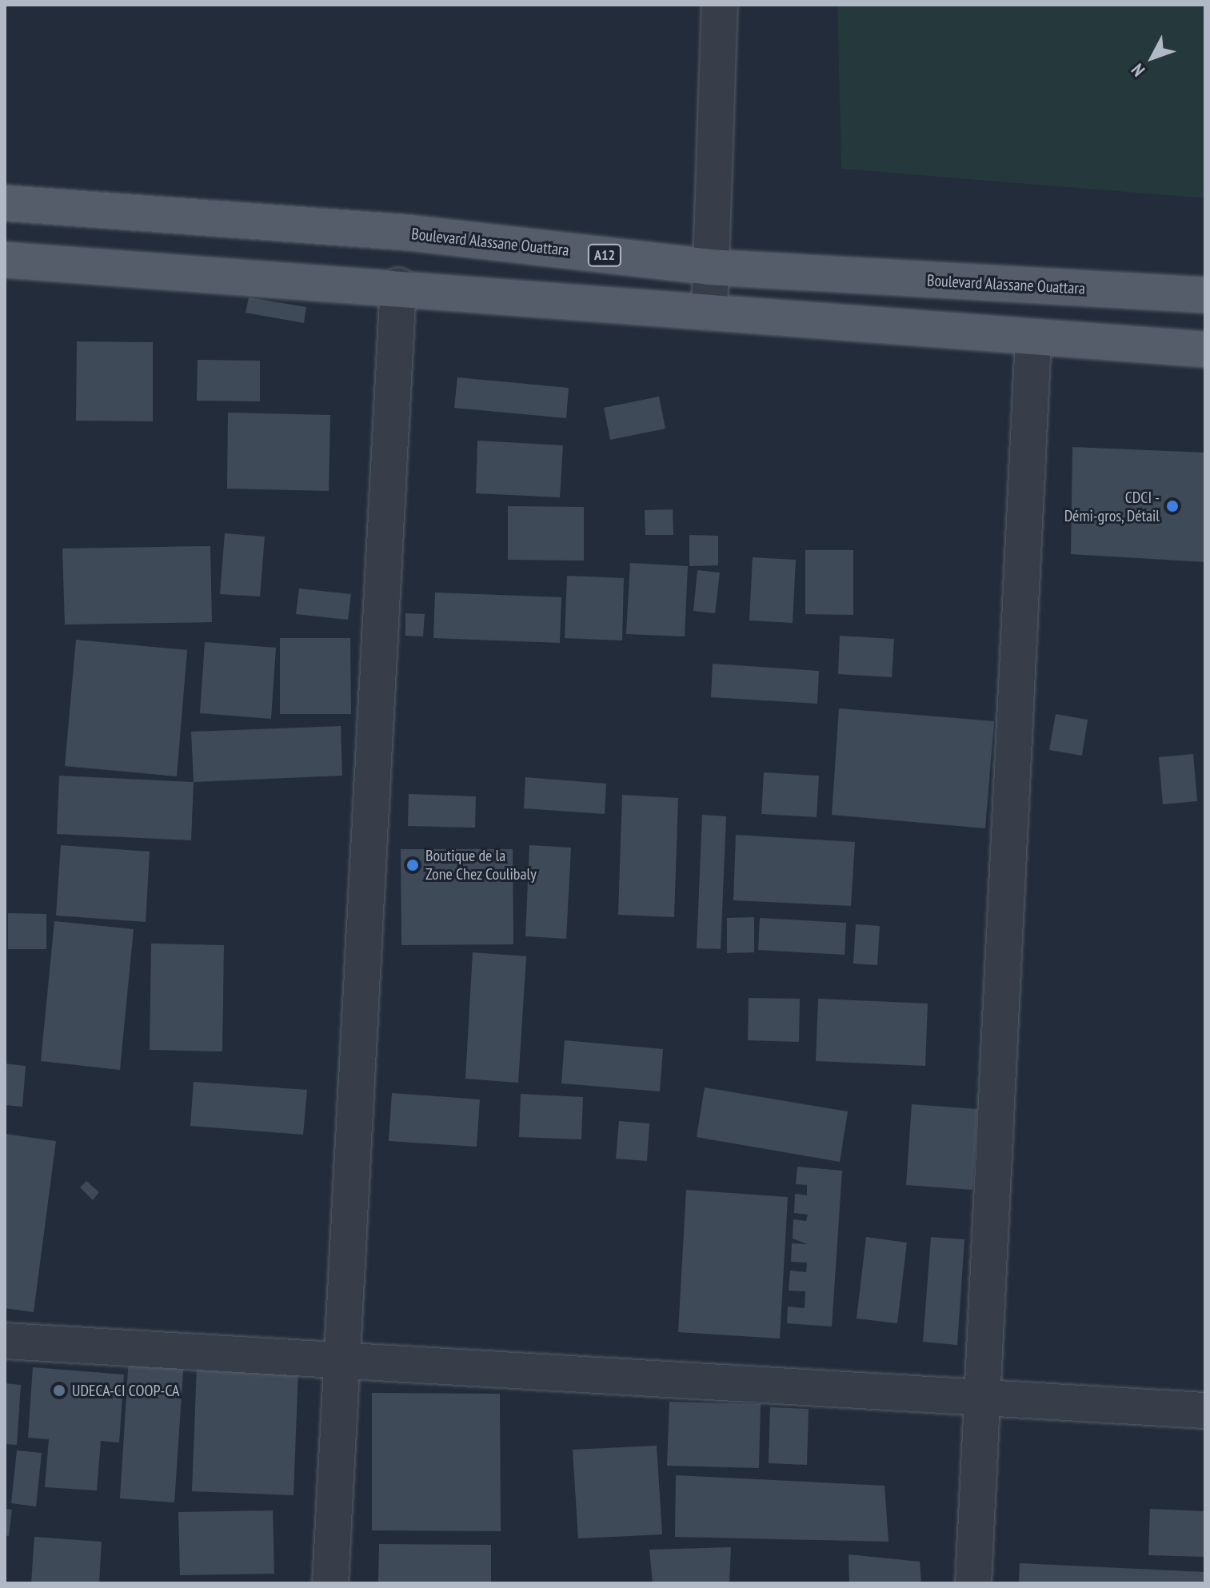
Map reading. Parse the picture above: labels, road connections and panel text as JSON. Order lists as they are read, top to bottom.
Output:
{
  "streets": {
    "main road": ["Boulevard Alassane Ouattara", "A12"]
  },
  "places": ["CDCI - Démi-gros, Détail", "Boutique de la Zone Chez Coulibaly", "UDECA-CI COOP-CA"],
  "north": "bottom left"
}
